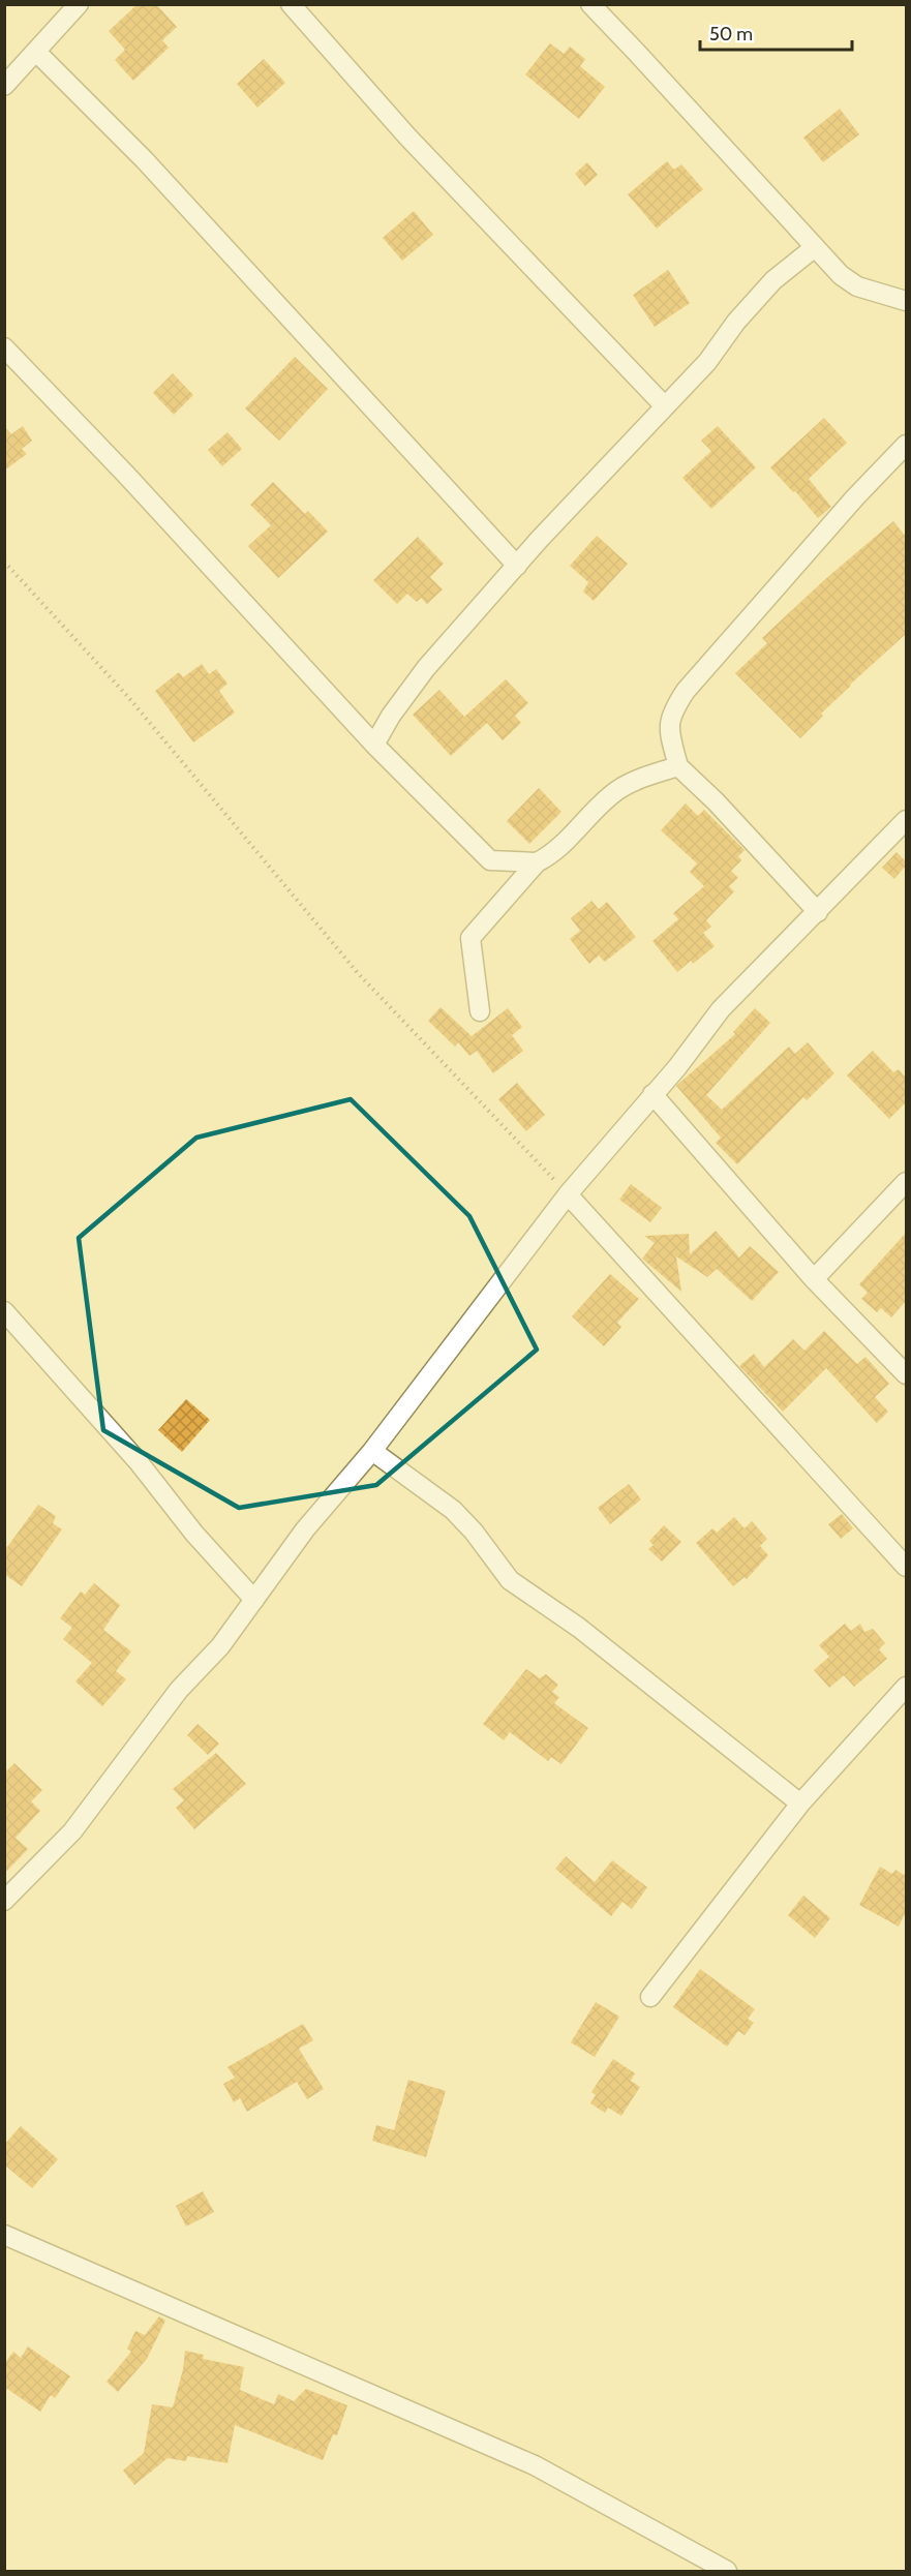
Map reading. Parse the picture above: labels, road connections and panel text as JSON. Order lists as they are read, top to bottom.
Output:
{
  "scale_bar": "50 m"
}
